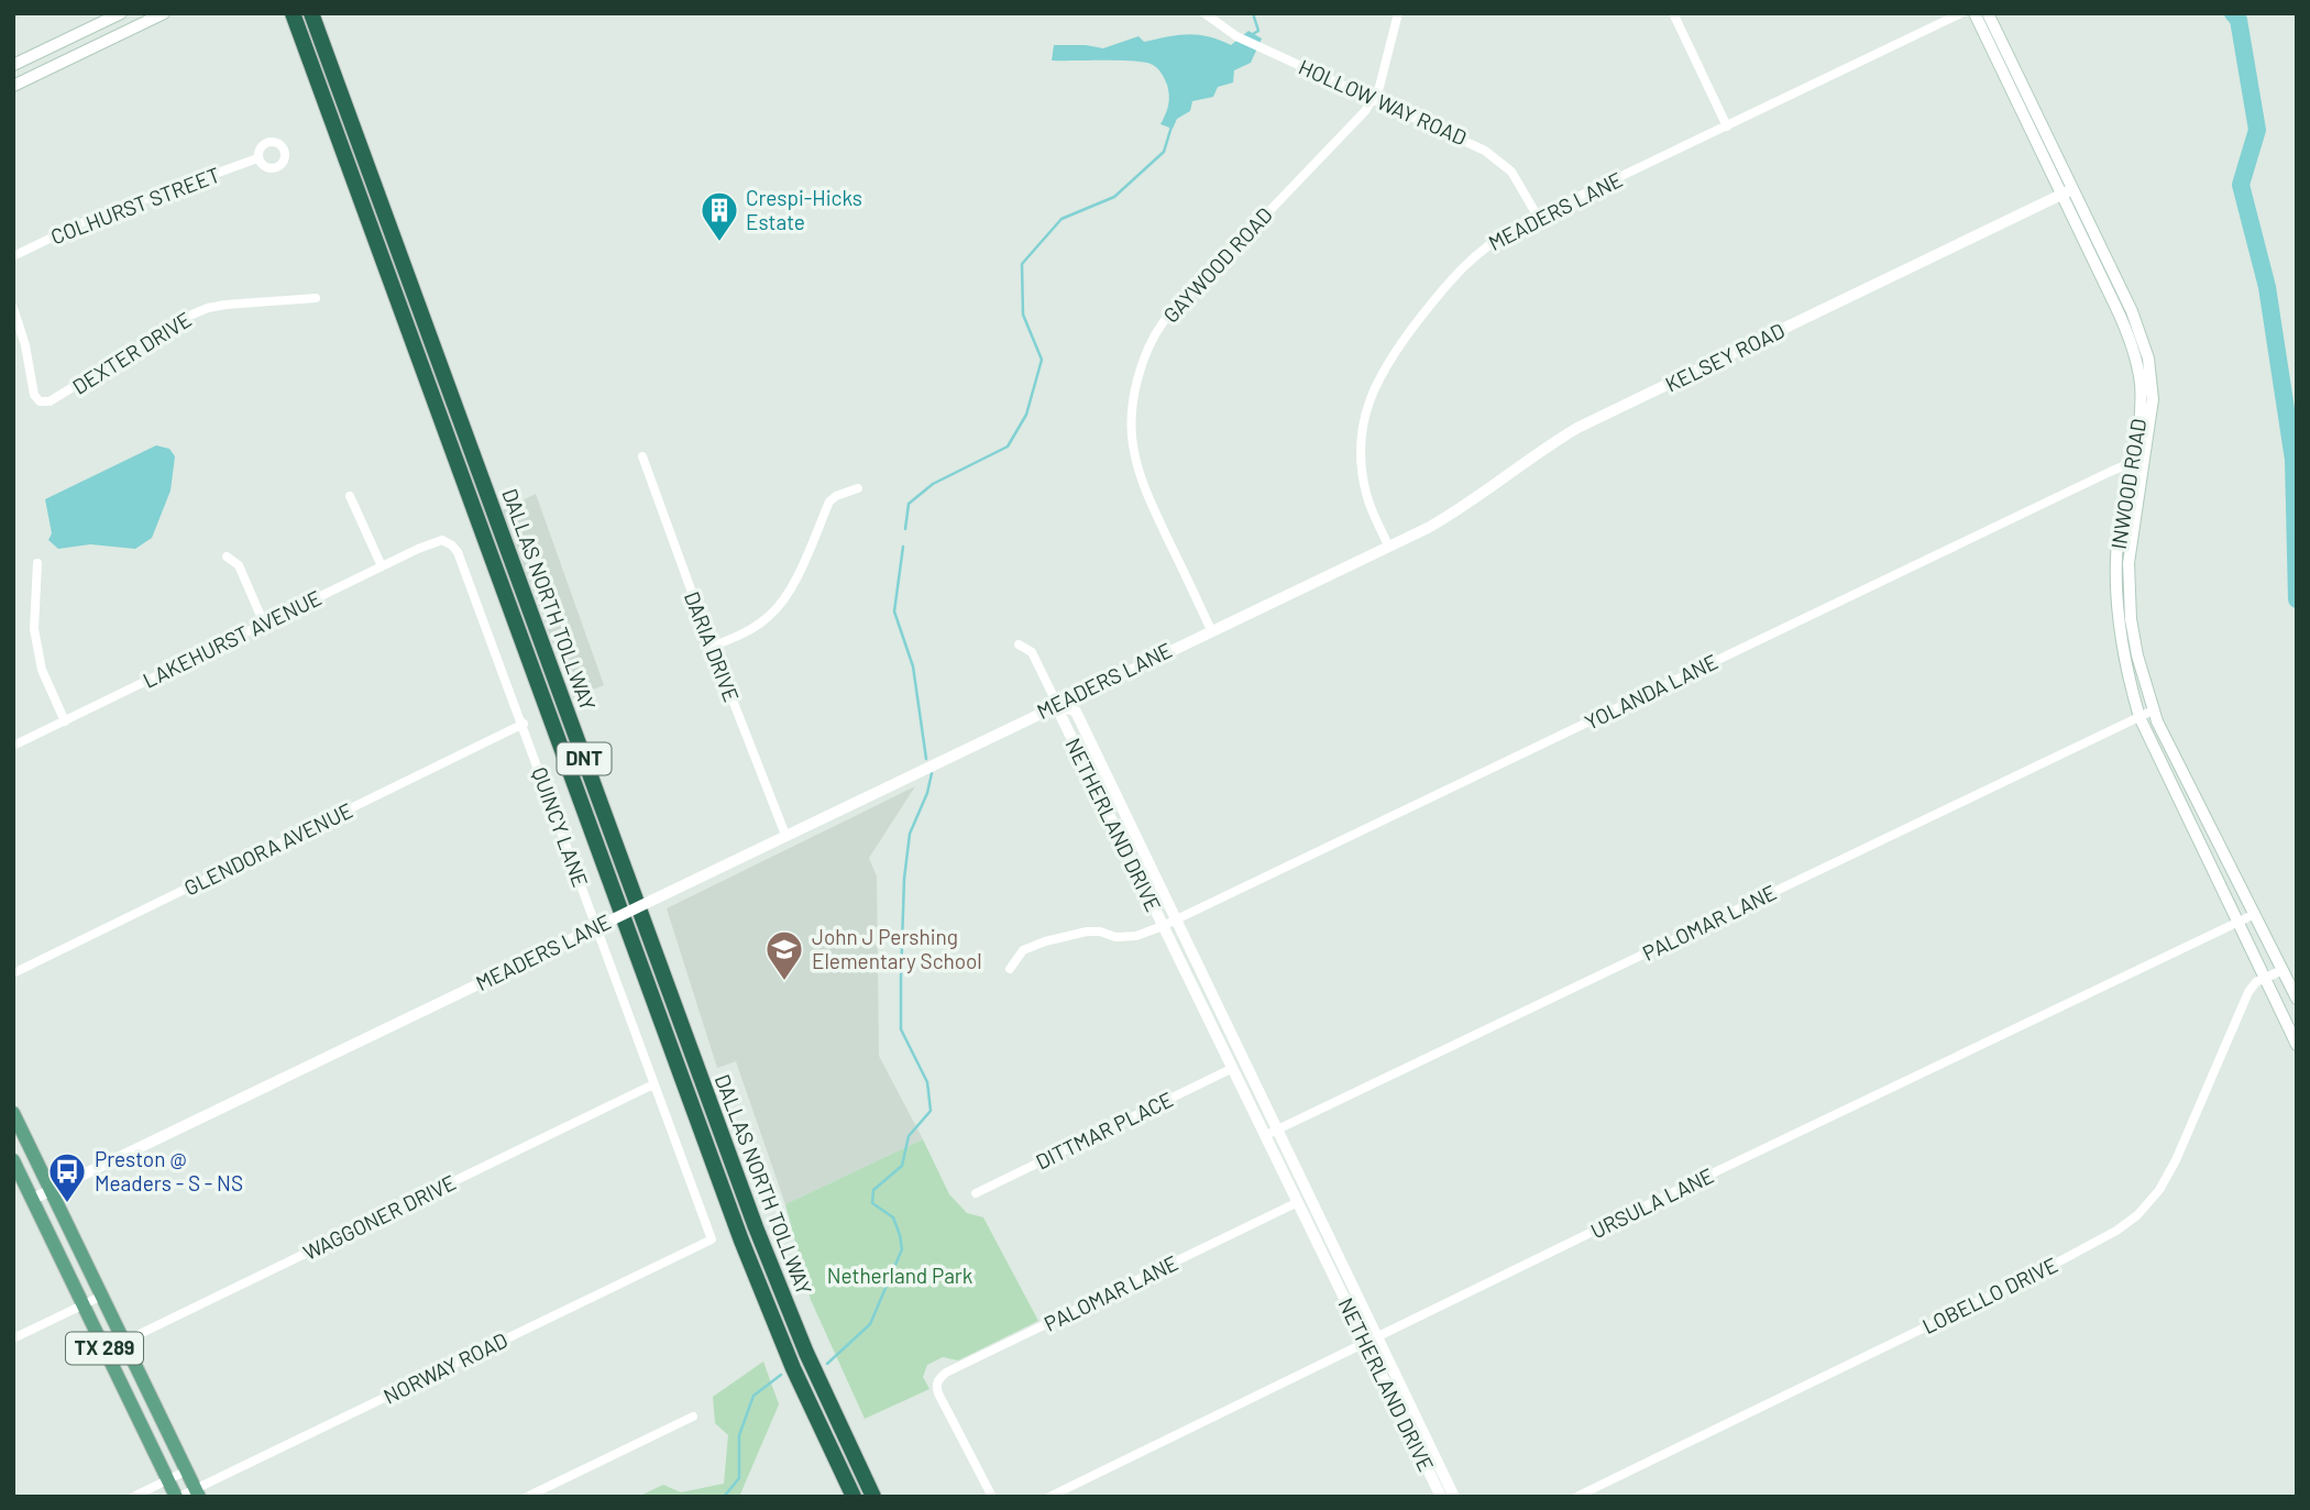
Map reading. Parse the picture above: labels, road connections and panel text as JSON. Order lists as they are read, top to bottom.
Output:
{
  "streets": {
    "highway": ["DALLAS NORTH TOLLWAY", "DNT"],
    "main road": ["INWOOD ROAD", "TX 289"],
    "street": [
      "HOLLOW WAY ROAD",
      "COLHURST STREET",
      "MEADERS LANE",
      "GAYWOOD ROAD",
      "DEXTER DRIVE",
      "KELSEY ROAD",
      "LAKEHURST AVENUE",
      "DARIA DRIVE",
      "YOLANDA LANE",
      "NETHERLAND DRIVE",
      "QUINCY LANE",
      "GLENDORA AVENUE",
      "PALOMAR LANE",
      "DITTMAR PLACE",
      "URSULA LANE",
      "WAGGONER DRIVE",
      "LOBELLO DRIVE",
      "NORWAY ROAD"
    ]
  },
  "crossings": [
    ["HOLLOW WAY ROAD", "MEADERS LANE"],
    ["HOLLOW WAY ROAD", "GAYWOOD ROAD"],
    ["MEADERS LANE", "GAYWOOD ROAD"],
    ["MEADERS LANE", "KELSEY ROAD"],
    ["MEADERS LANE", "DARIA DRIVE"],
    ["MEADERS LANE", "NETHERLAND DRIVE"],
    ["MEADERS LANE", "QUINCY LANE"],
    ["MEADERS LANE", "TX 289"],
    ["KELSEY ROAD", "INWOOD ROAD"],
    ["INWOOD ROAD", "YOLANDA LANE"],
    ["INWOOD ROAD", "PALOMAR LANE"],
    ["INWOOD ROAD", "URSULA LANE"],
    ["INWOOD ROAD", "LOBELLO DRIVE"],
    ["LAKEHURST AVENUE", "QUINCY LANE"],
    ["YOLANDA LANE", "NETHERLAND DRIVE"],
    ["NETHERLAND DRIVE", "PALOMAR LANE"],
    ["NETHERLAND DRIVE", "DITTMAR PLACE"],
    ["NETHERLAND DRIVE", "URSULA LANE"],
    ["QUINCY LANE", "GLENDORA AVENUE"],
    ["QUINCY LANE", "WAGGONER DRIVE"],
    ["QUINCY LANE", "NORWAY ROAD"],
    ["WAGGONER DRIVE", "TX 289"],
    ["TX 289", "NORWAY ROAD"]
  ],
  "parks": ["Netherland Park"],
  "places": {
    "building": ["Crespi-Hicks Estate"],
    "school or university": ["John J Pershing Elementary School"],
    "bus stop": ["Preston @ Meaders - S - NS"]
  }
}
